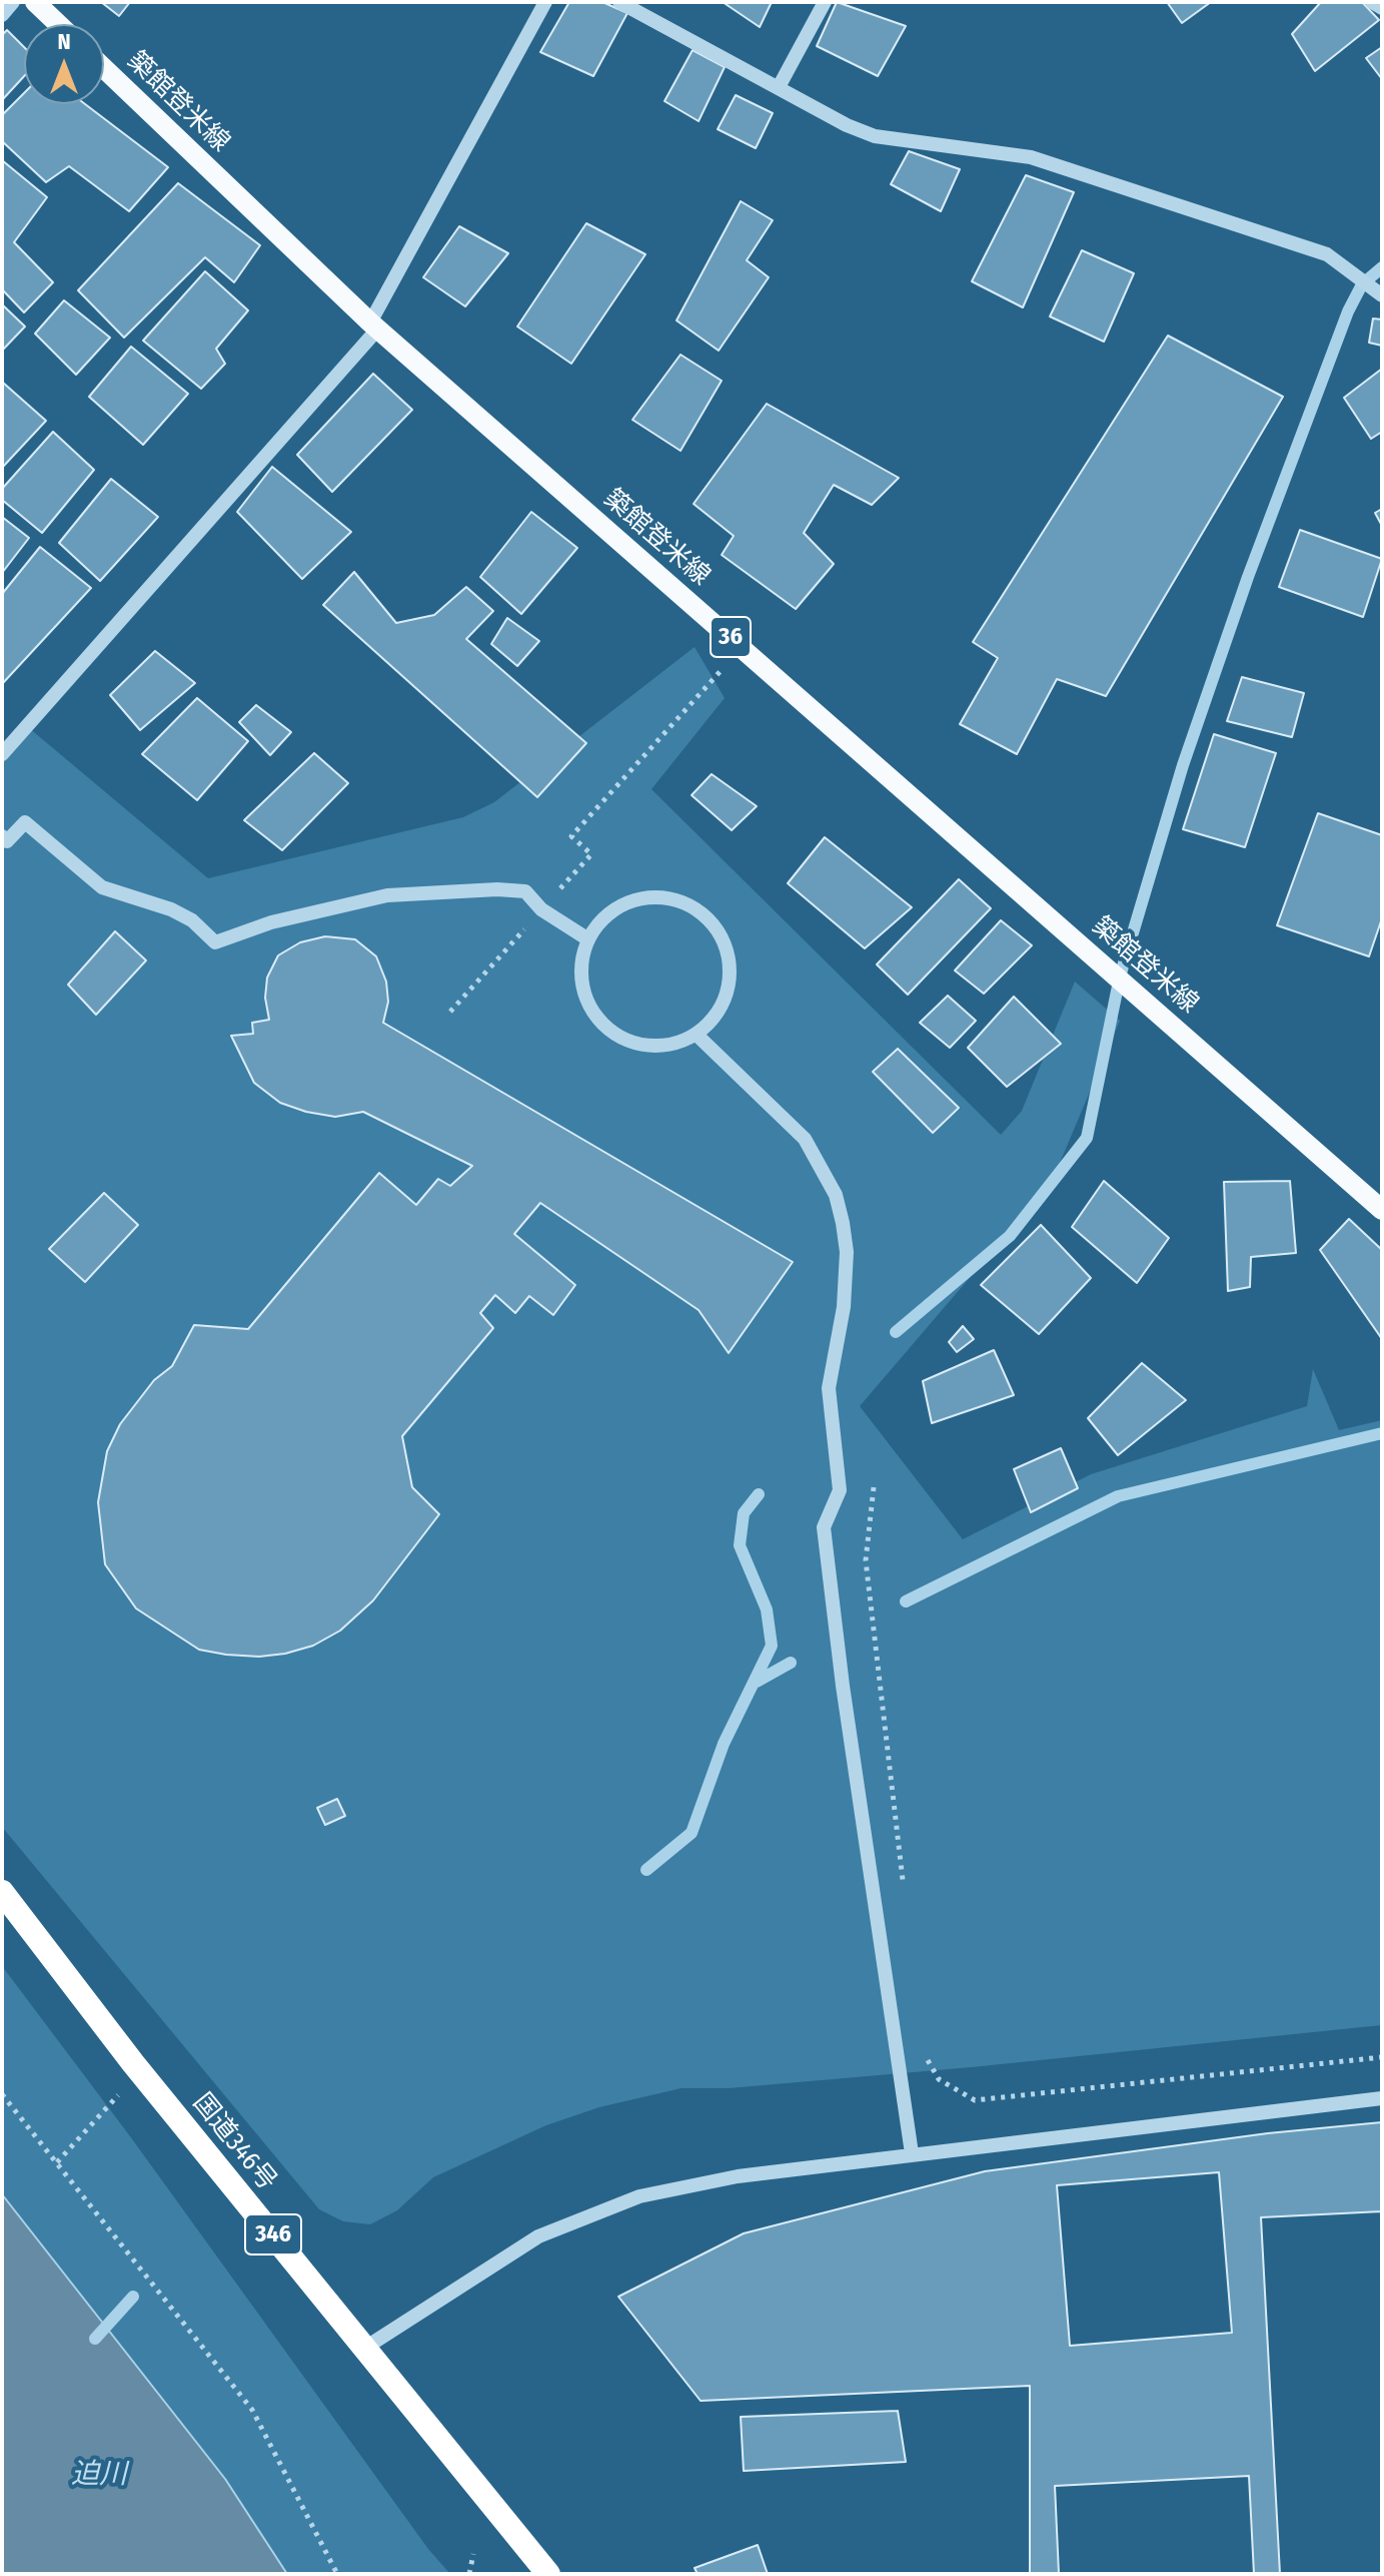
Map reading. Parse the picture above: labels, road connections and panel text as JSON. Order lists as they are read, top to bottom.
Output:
{
  "streets": {
    "highway": ["国道346号", "346"],
    "main road": ["築館登米線", "36"]
  },
  "water": ["迫川"],
  "north": "top"
}
